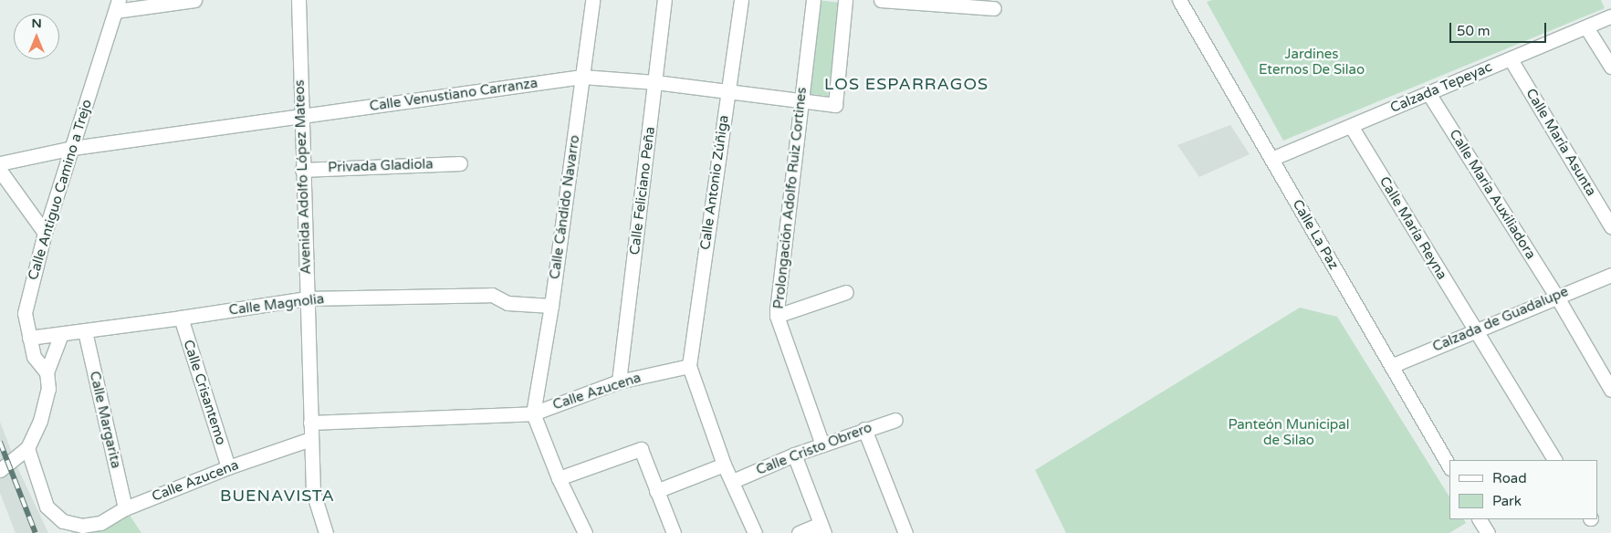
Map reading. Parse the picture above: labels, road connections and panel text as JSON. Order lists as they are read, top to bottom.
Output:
{
  "streets": {
    "street": [
      "Calzada Tepeyac",
      "Calle Venustiano Carranza",
      "Calle María Asunta",
      "Privada Gladiola",
      "Avenida Adolfo López Mateos",
      "Calle Antonio Zúñiga",
      "Calle Antiguo Camino a Trejo",
      "Calle Feliciano Peña",
      "Calle María Auxiliadora",
      "Prolongación Adolfo Ruiz Cortines",
      "Calle Cándido Navarro",
      "Calle María Reyna",
      "Calle La Paz",
      "Calle Magnolia",
      "Calzada de Guadalupe",
      "Calle Azucena",
      "Calle Crisantemo",
      "Calle Margarita",
      "Calle Cristo Obrero"
    ]
  },
  "crossings": [
    ["Calzada Tepeyac", "Calle María Asunta"],
    ["Calzada Tepeyac", "Calle María Auxiliadora"],
    ["Calzada Tepeyac", "Calle María Reyna"],
    ["Calzada Tepeyac", "Calle La Paz"],
    ["Calle Venustiano Carranza", "Avenida Adolfo López Mateos"],
    ["Calle Venustiano Carranza", "Calle Antonio Zúñiga"],
    ["Calle Venustiano Carranza", "Calle Antiguo Camino a Trejo"],
    ["Calle Venustiano Carranza", "Calle Feliciano Peña"],
    ["Calle Venustiano Carranza", "Prolongación Adolfo Ruiz Cortines"],
    ["Calle Venustiano Carranza", "Calle Cándido Navarro"],
    ["Privada Gladiola", "Avenida Adolfo López Mateos"],
    ["Avenida Adolfo López Mateos", "Calle Magnolia"],
    ["Avenida Adolfo López Mateos", "Calle Azucena"],
    ["Calle Antonio Zúñiga", "Calle Azucena"],
    ["Calle Antiguo Camino a Trejo", "Calle Magnolia"],
    ["Calle Feliciano Peña", "Calle Azucena"],
    ["Calle María Auxiliadora", "Calzada de Guadalupe"],
    ["Prolongación Adolfo Ruiz Cortines", "Calle Cristo Obrero"],
    ["Calle Cándido Navarro", "Calle Magnolia"],
    ["Calle Cándido Navarro", "Calle Azucena"],
    ["Calle María Reyna", "Calzada de Guadalupe"],
    ["Calle La Paz", "Calzada de Guadalupe"],
    ["Calle Magnolia", "Calle Crisantemo"],
    ["Calle Magnolia", "Calle Margarita"],
    ["Calle Azucena", "Calle Crisantemo"],
    ["Calle Azucena", "Calle Margarita"]
  ],
  "districts": ["LOS ESPARRAGOS", "BUENAVISTA"],
  "parks": ["Jardines Eternos De Silao", "Panteón Municipal de Silao"],
  "legend": ["Road", "Park"],
  "scale_bar": "50 m",
  "north": "top"
}
